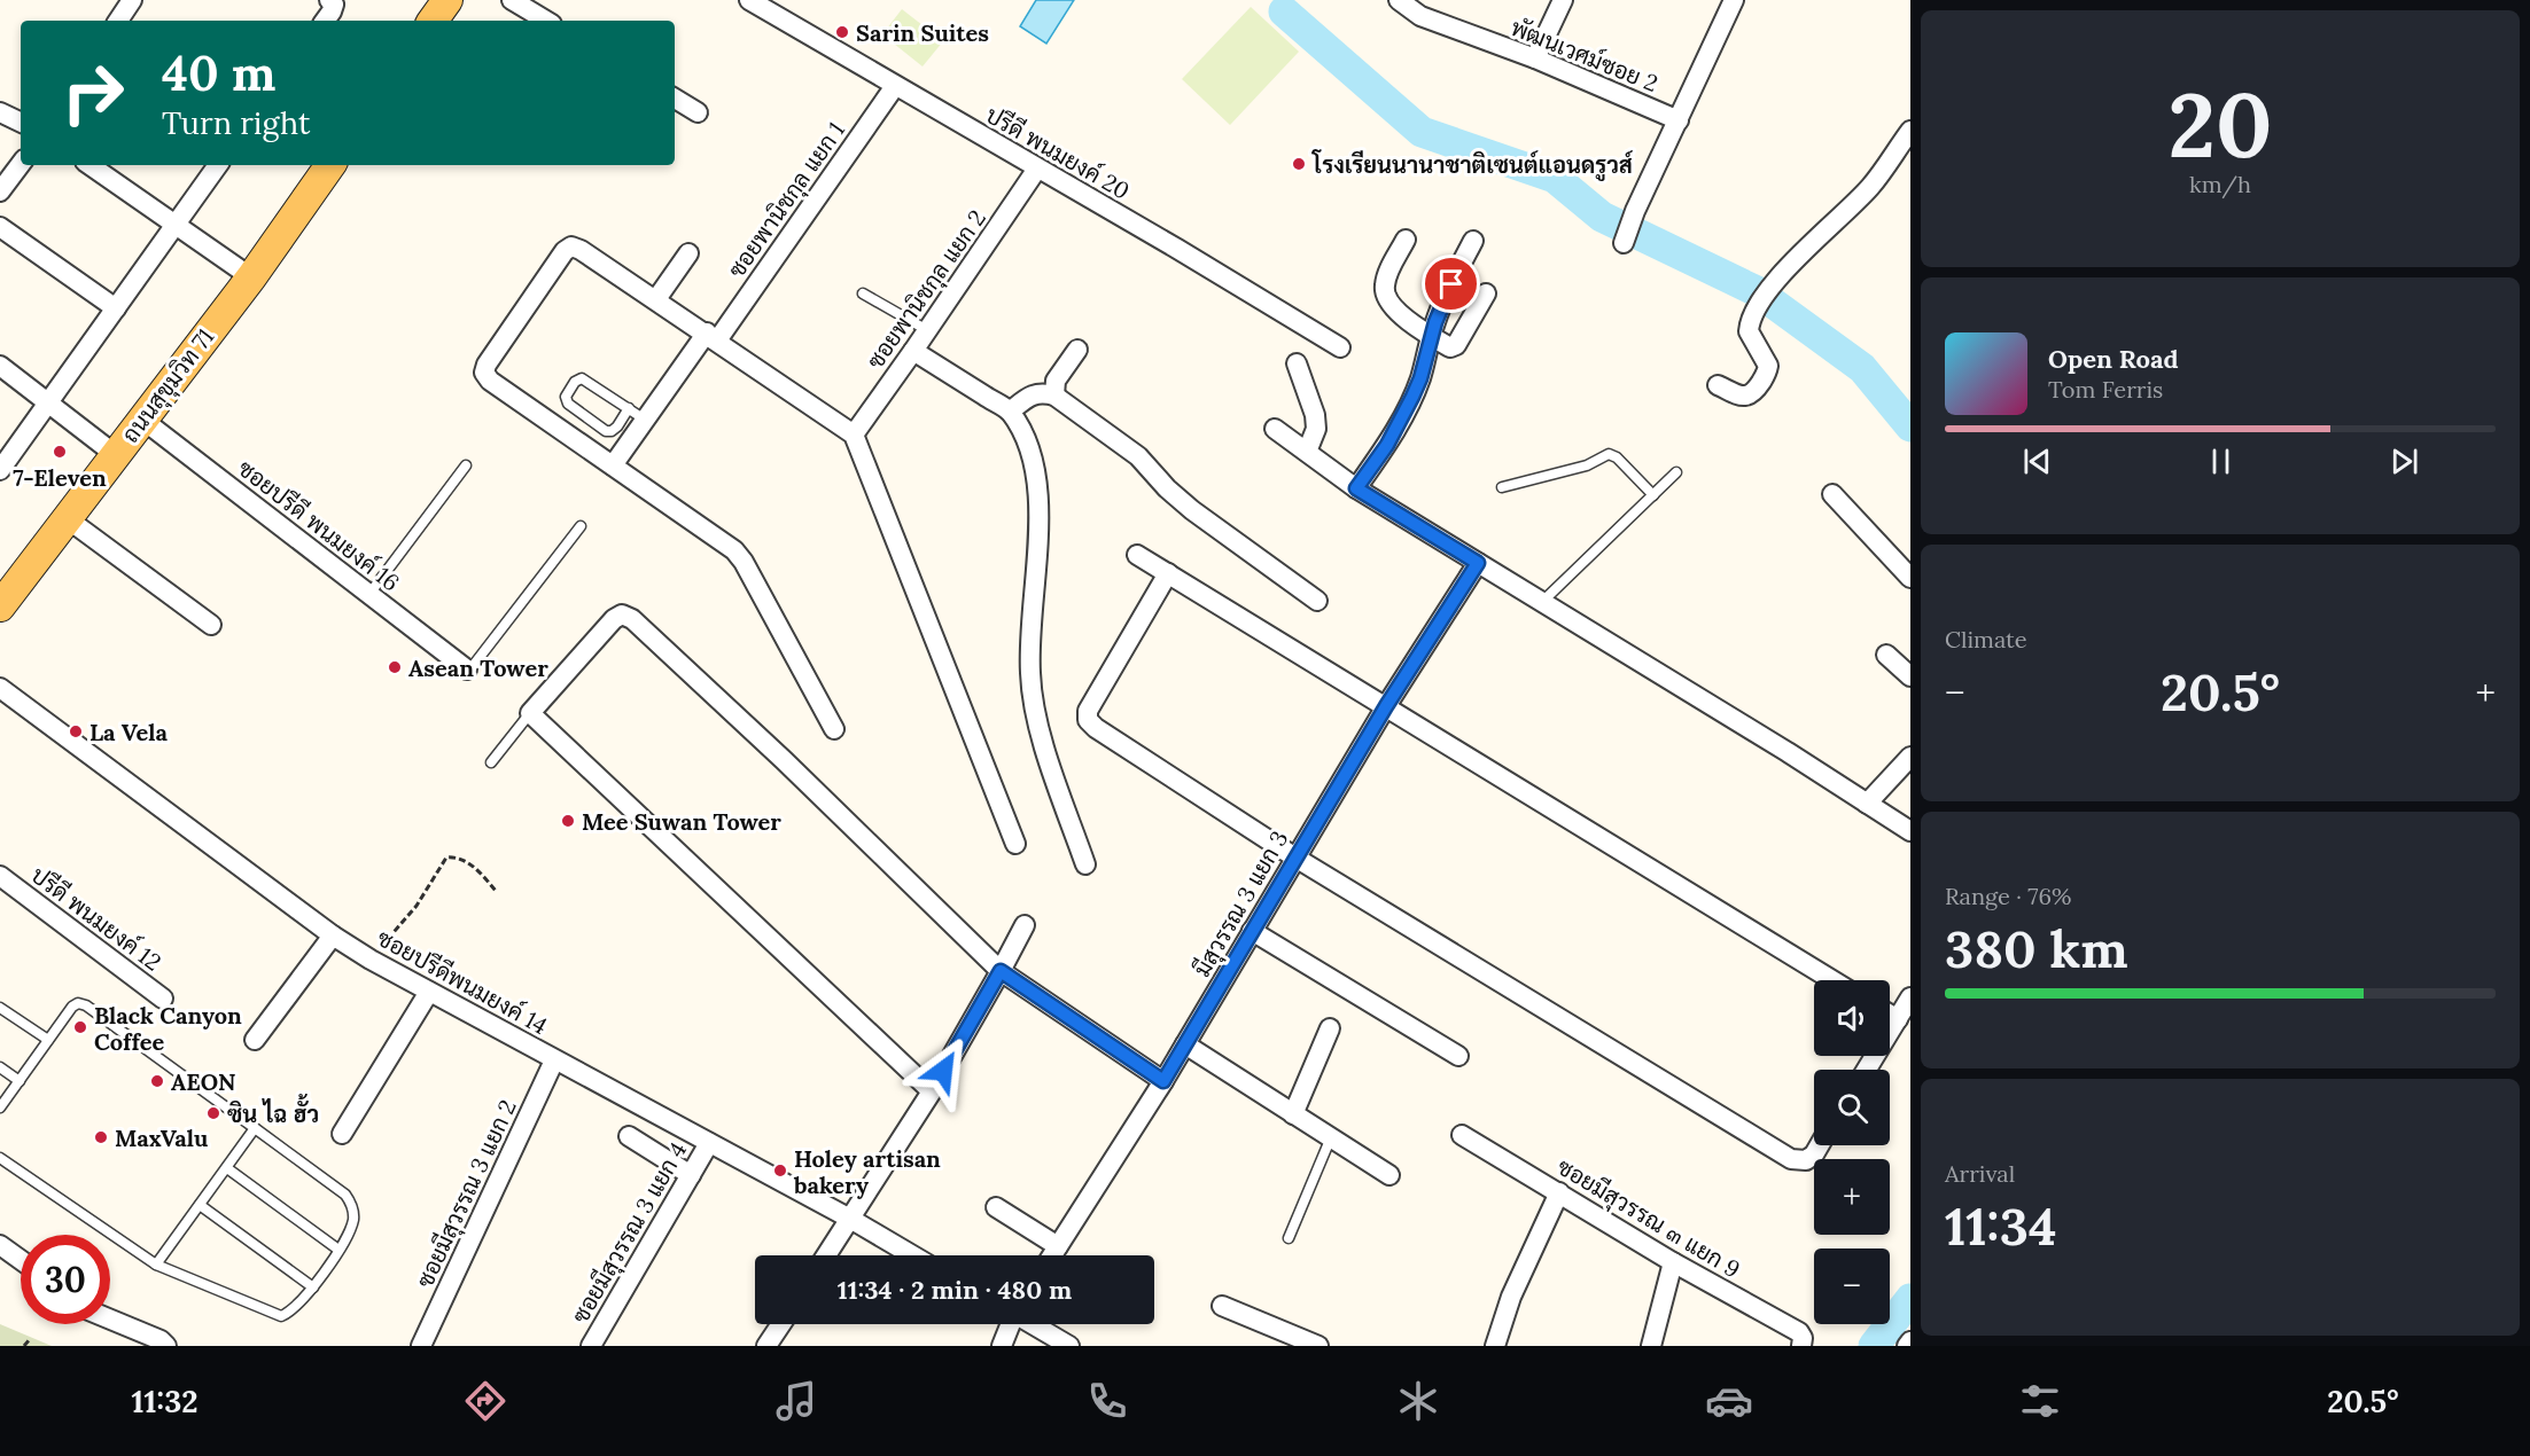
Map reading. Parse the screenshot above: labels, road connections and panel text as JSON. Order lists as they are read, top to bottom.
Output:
{
  "streets": {
    "main road": ["ถนนสุขุมวิท 71"],
    "street": [
      "พัฒนเวศม์ซอย 2",
      "ปรีดี พนมยงค์ 20",
      "ซอยพานิชกุล แยก 1",
      "ซอยพานิชกุล แยก 2",
      "ซอยปรีดี พนมยงค์ 16",
      "มีสุวรรณ 3 แยก 3",
      "ปรีดี พนมยงค์ 12",
      "ซอยปรีดีพนมยงค์ 14",
      "ซอยมีสุวรรณ 3 แยก 2",
      "ซอยมีสุวรรณ ๓ แยก 9",
      "ซอยมีสุวรรณ 3 แยก 4"
    ]
  },
  "crossings": [
    ["ปรีดี พนมยงค์ 20", "ซอยพานิชกุล แยก 1"],
    ["ปรีดี พนมยงค์ 20", "ซอยพานิชกุล แยก 2"],
    ["ถนนสุขุมวิท 71", "ซอยปรีดี พนมยงค์ 16"],
    ["ซอยปรีดีพนมยงค์ 14", "ซอยมีสุวรรณ 3 แยก 2"],
    ["ซอยปรีดีพนมยงค์ 14", "ซอยมีสุวรรณ 3 แยก 4"]
  ],
  "places": [
    "Sarin Suites",
    "โรงเรียนนานาชาติเซนต์แอนดรูวส์",
    "7-Eleven",
    "Asean Tower",
    "La Vela",
    "Mee Suwan Tower",
    "Black Canyon Coffee",
    "AEON",
    "ซิน ไฉ ฮั้ว",
    "MaxValu",
    "Holey artisan bakery"
  ],
  "page": {
    "tile": [
      ["20", "km/h"],
      "Climate",
      ["Range · 76%", "380 km"],
      ["Arrival", "11:34"]
    ],
    "turn": ["40 m", "Turn right"],
    "song": ["Open Road", "Tom Ferris"],
    "heat": ["−", "20.5°", "+"],
    "map_buttons": ["+", "−"],
    "limit": "30",
    "trip": "11:34 · 2 min · 480 m",
    "tabs": ["11:32", "20.5°"]
  }
}
